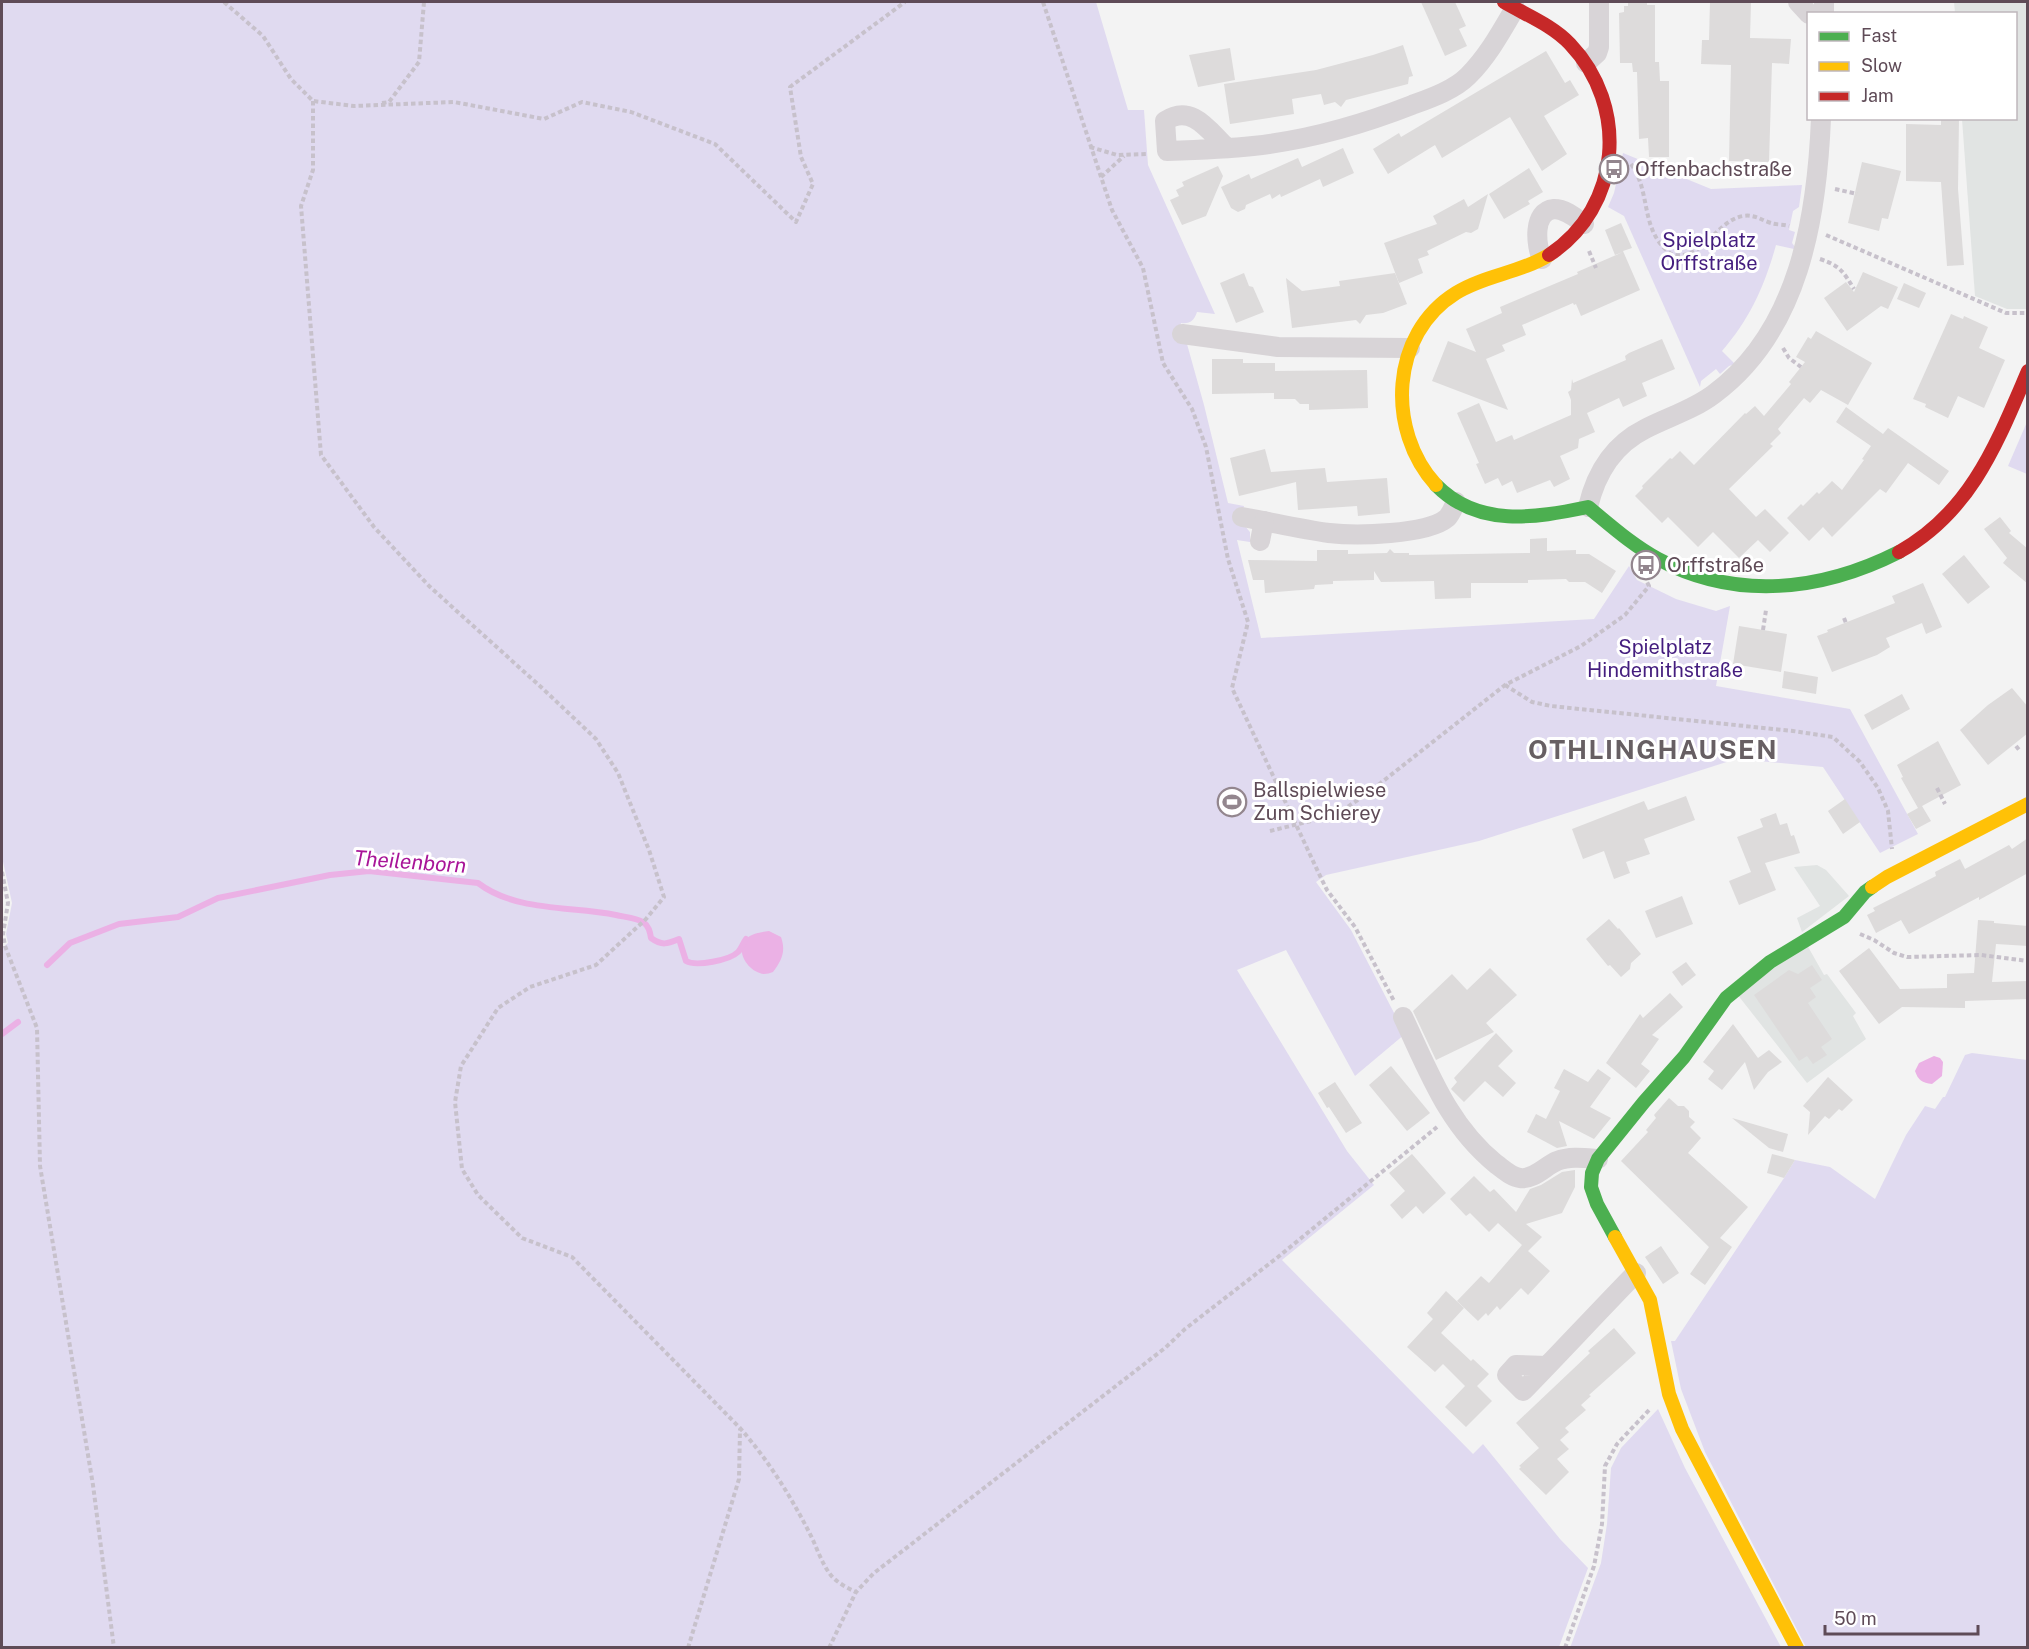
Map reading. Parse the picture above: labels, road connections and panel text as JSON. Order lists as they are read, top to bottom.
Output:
{
  "districts": ["OTHLINGHAUSEN"],
  "water": ["Theilenborn"],
  "parks": ["Spielplatz Orffstraße", "Spielplatz Hindemithstraße"],
  "places": {
    "bus stop": ["Offenbachstraße", "Orffstraße"],
    "sports": ["Ballspielwiese Zum Schierey"]
  },
  "legend": ["Fast", "Slow", "Jam"],
  "scale_bar": "50 m"
}
